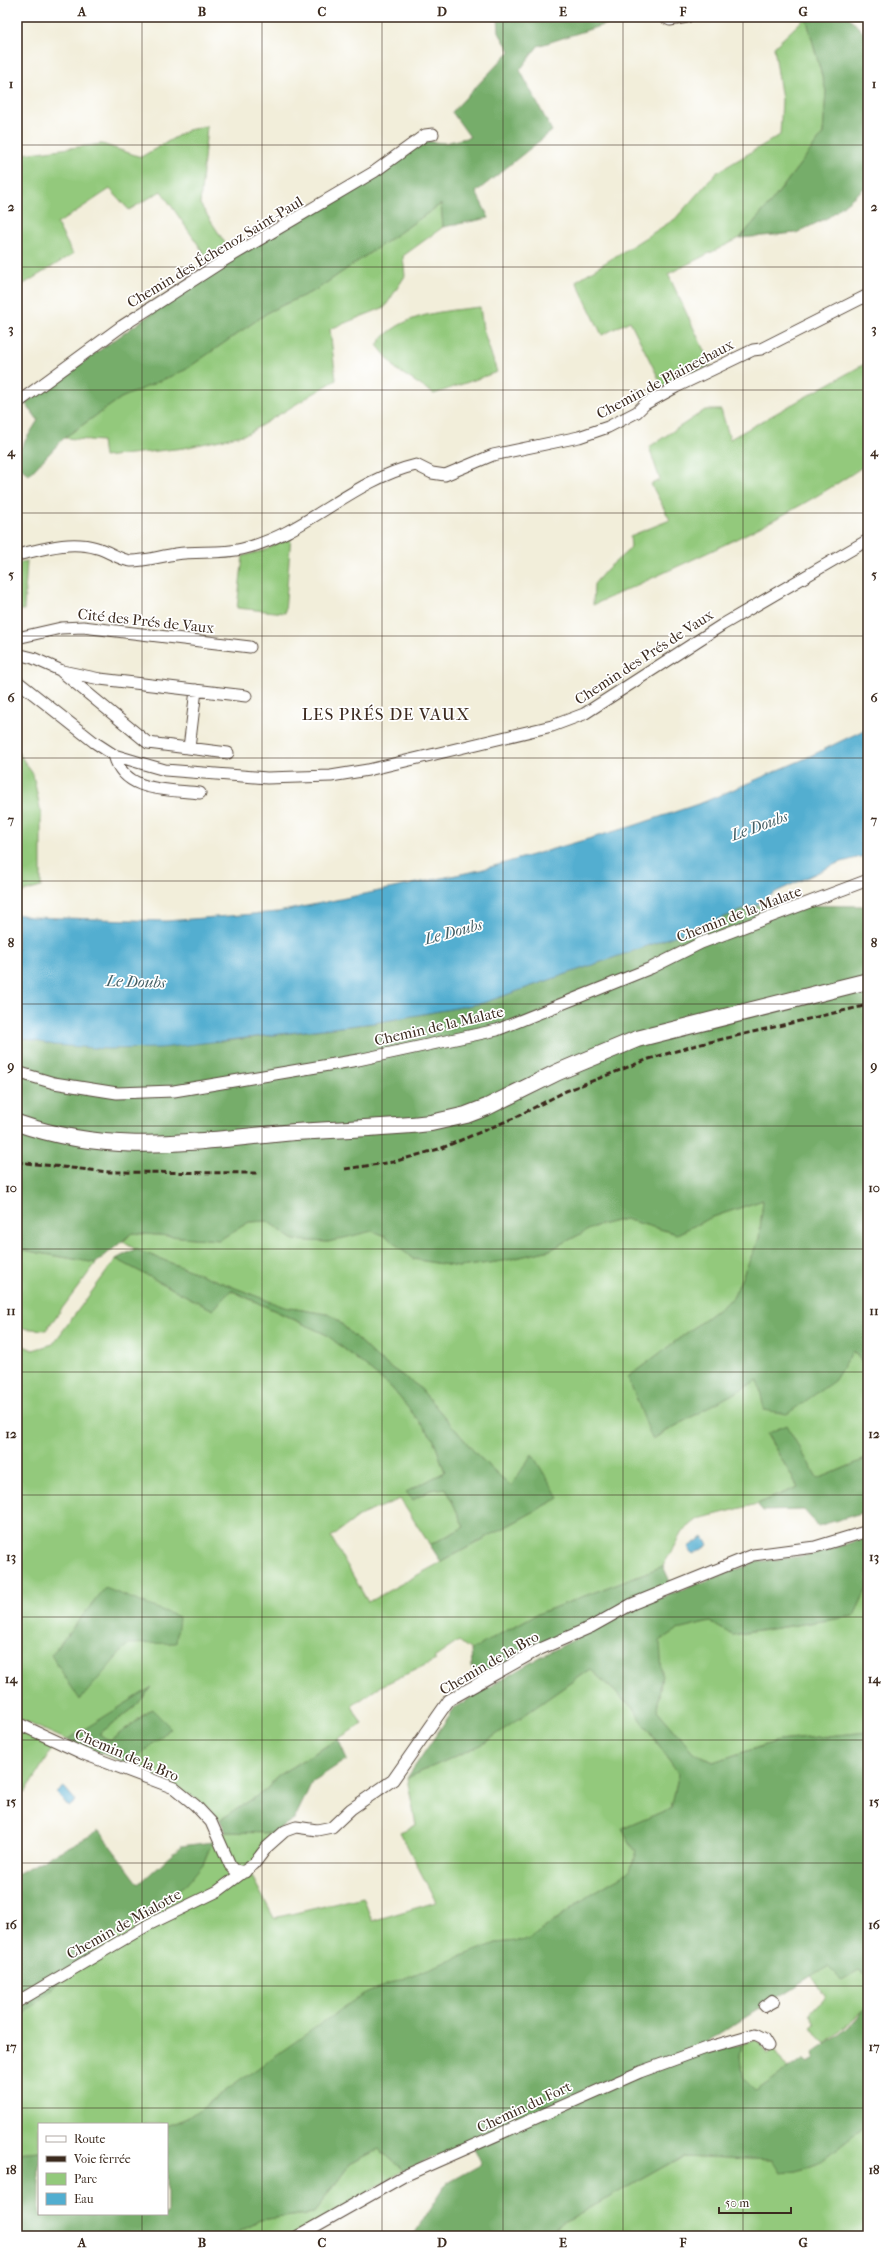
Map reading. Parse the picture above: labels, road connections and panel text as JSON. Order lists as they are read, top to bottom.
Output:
{
  "streets": {
    "street": [
      "Chemin des Échenoz Saint-Paul",
      "Chemin de Plainechaux",
      "Cité des Prés de Vaux",
      "Chemin des Prés de Vaux",
      "Chemin de la Malate",
      "Chemin de la Bro",
      "Chemin de Mialotte",
      "Chemin du Fort"
    ]
  },
  "crossings": [
    ["Chemin de la Bro", "Chemin de Mialotte"]
  ],
  "districts": ["LES PRÉS DE VAUX"],
  "water": ["Le Doubs"],
  "legend": [
    "Route",
    "Voie ferrée",
    "Parc",
    "Eau"
  ],
  "scale_bar": "50 m",
  "grid": {
    "columns": [
      "A",
      "B",
      "C",
      "D",
      "E",
      "F",
      "G"
    ],
    "rows": [
      "1",
      "2",
      "3",
      "4",
      "5",
      "6",
      "7",
      "8",
      "9",
      "10",
      "11",
      "12",
      "13",
      "14",
      "15",
      "16",
      "17",
      "18"
    ]
  }
}
